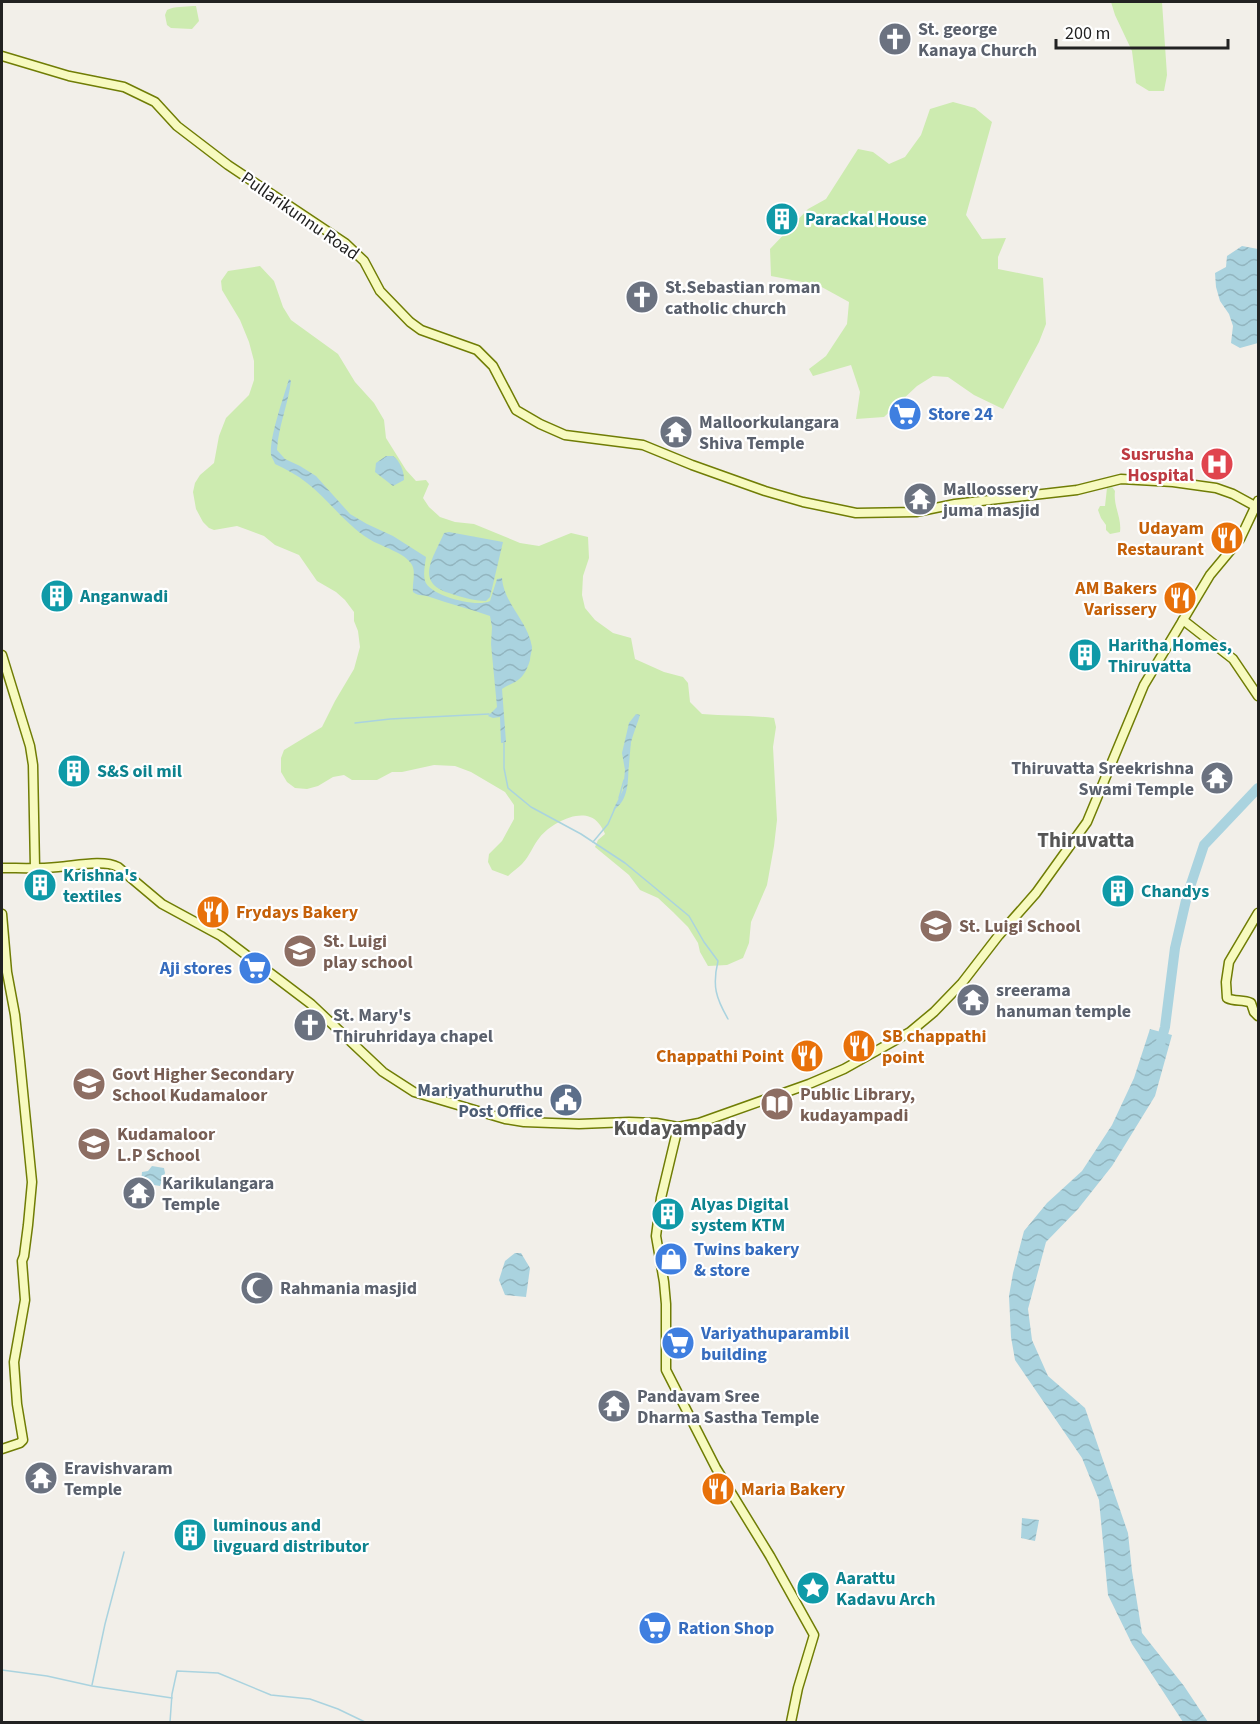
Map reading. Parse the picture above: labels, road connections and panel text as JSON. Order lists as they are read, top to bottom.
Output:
{
  "streets": {
    "main road": ["Pullarikunnu Road"]
  },
  "districts": ["Thiruvatta", "Kudayampady"],
  "places": {
    "church": ["St. george Kanaya Church", "St.Sebastian roman catholic church", "St. Mary's Thiruhridaya chapel"],
    "building": [
      "Parackal House",
      "Anganwadi",
      "Haritha Homes, Thiruvatta",
      "S&S oil mil",
      "Krishna's textiles",
      "Chandys",
      "Alyas Digital system KTM",
      "luminous and livguard distributor"
    ],
    "supermarket": [
      "Store 24",
      "Aji stores",
      "Variyathuparambil building",
      "Ration Shop"
    ],
    "temple": [
      "Malloorkulangara Shiva Temple",
      "Malloossery juma masjid",
      "Thiruvatta Sreekrishna Swami Temple",
      "sreerama hanuman temple",
      "Karikulangara Temple",
      "Pandavam Sree Dharma Sastha Temple",
      "Eravishvaram Temple"
    ],
    "hospital": ["Susrusha Hospital"],
    "restaurant": [
      "Udayam Restaurant",
      "AM Bakers Varissery",
      "Frydays Bakery",
      "SB chappathi point",
      "Chappathi Point",
      "Maria Bakery"
    ],
    "school or university": [
      "St. Luigi School",
      "St. Luigi play school",
      "Govt Higher Secondary School Kudamaloor",
      "Kudamaloor L.P School"
    ],
    "public building": ["Mariyathuruthu Post Office"],
    "library": ["Public Library, kudayampadi"],
    "shop": ["Twins bakery & store"],
    "mosque": ["Rahmania masjid"],
    "place": ["Aarattu Kadavu Arch"]
  },
  "scale_bar": "200 m"
}
